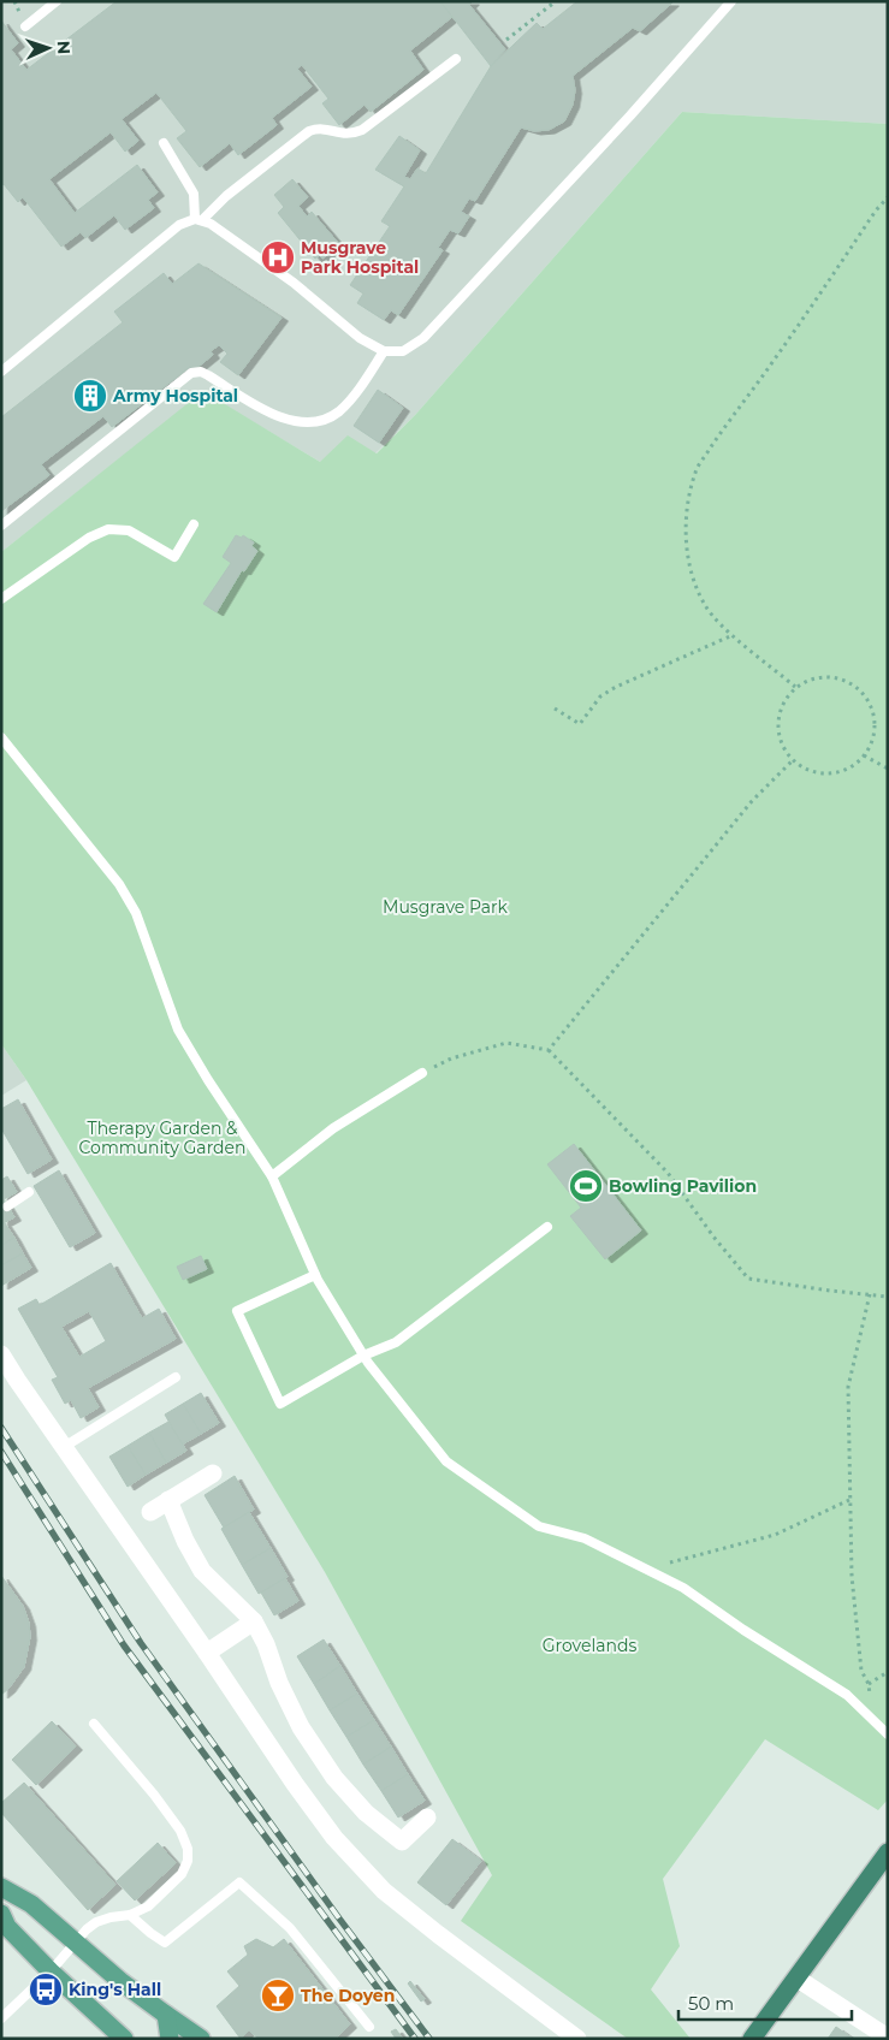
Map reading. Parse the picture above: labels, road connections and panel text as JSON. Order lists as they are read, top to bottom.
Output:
{
  "parks": ["Musgrave Park", "Therapy Garden & Community Garden", "Grovelands"],
  "places": {
    "hospital": ["Musgrave Park Hospital"],
    "building": ["Army Hospital"],
    "sports": ["Bowling Pavilion"],
    "bus stop": ["King's Hall"],
    "bar": ["The Doyen"]
  },
  "scale_bar": "50 m",
  "north": "right"
}
